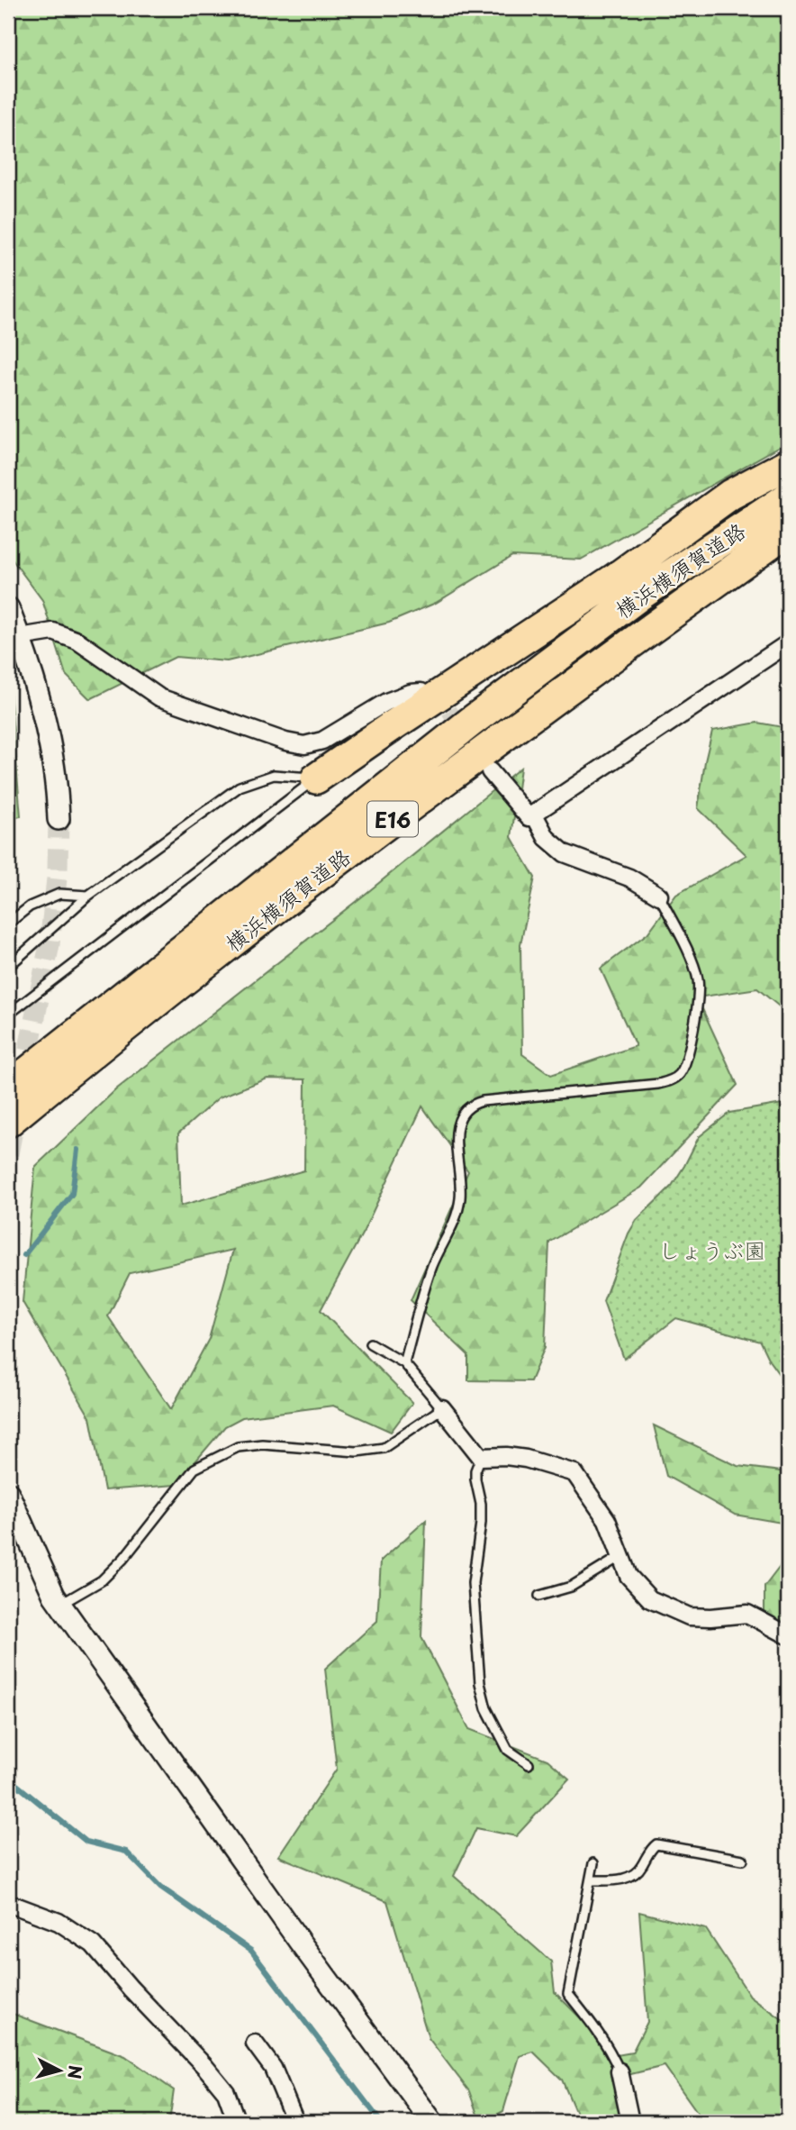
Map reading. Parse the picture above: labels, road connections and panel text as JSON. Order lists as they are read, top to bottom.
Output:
{
  "streets": {
    "highway": ["横浜横須賀道路", "E16"]
  },
  "parks": ["しょうぶ園"],
  "north": "right"
}
